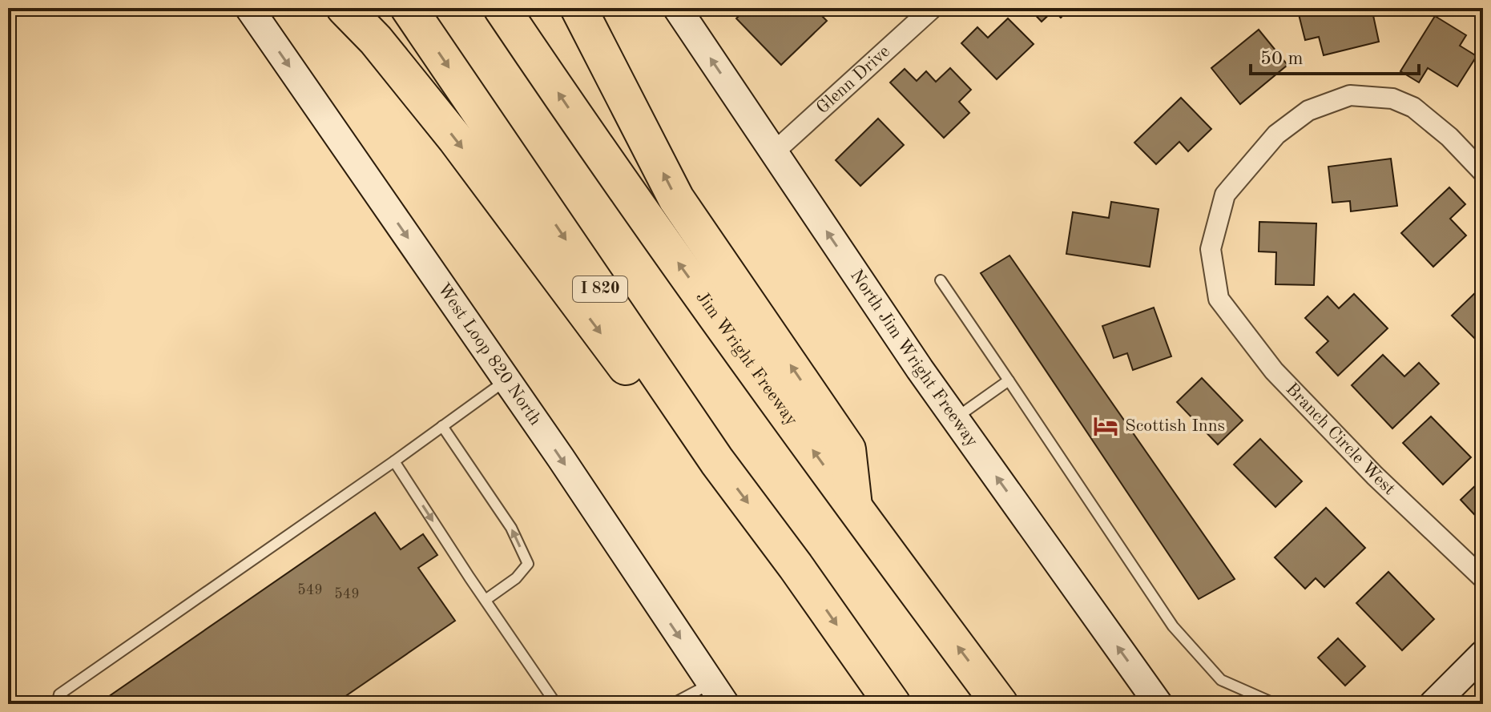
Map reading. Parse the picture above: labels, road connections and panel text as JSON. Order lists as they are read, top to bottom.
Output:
{
  "streets": {
    "highway": ["I 820", "Jim Wright Freeway"],
    "main road": ["West Loop 820 North", "North Jim Wright Freeway"],
    "street": ["Glenn Drive", "Branch Circle West"]
  },
  "crossings": [
    ["Glenn Drive", "North Jim Wright Freeway"]
  ],
  "one_way": ["West Loop 820 North", "North Jim Wright Freeway"],
  "places": {
    "hotel": ["Scottish Inns"]
  },
  "house_numbers": ["549", "549"],
  "scale_bar": "50 m"
}
